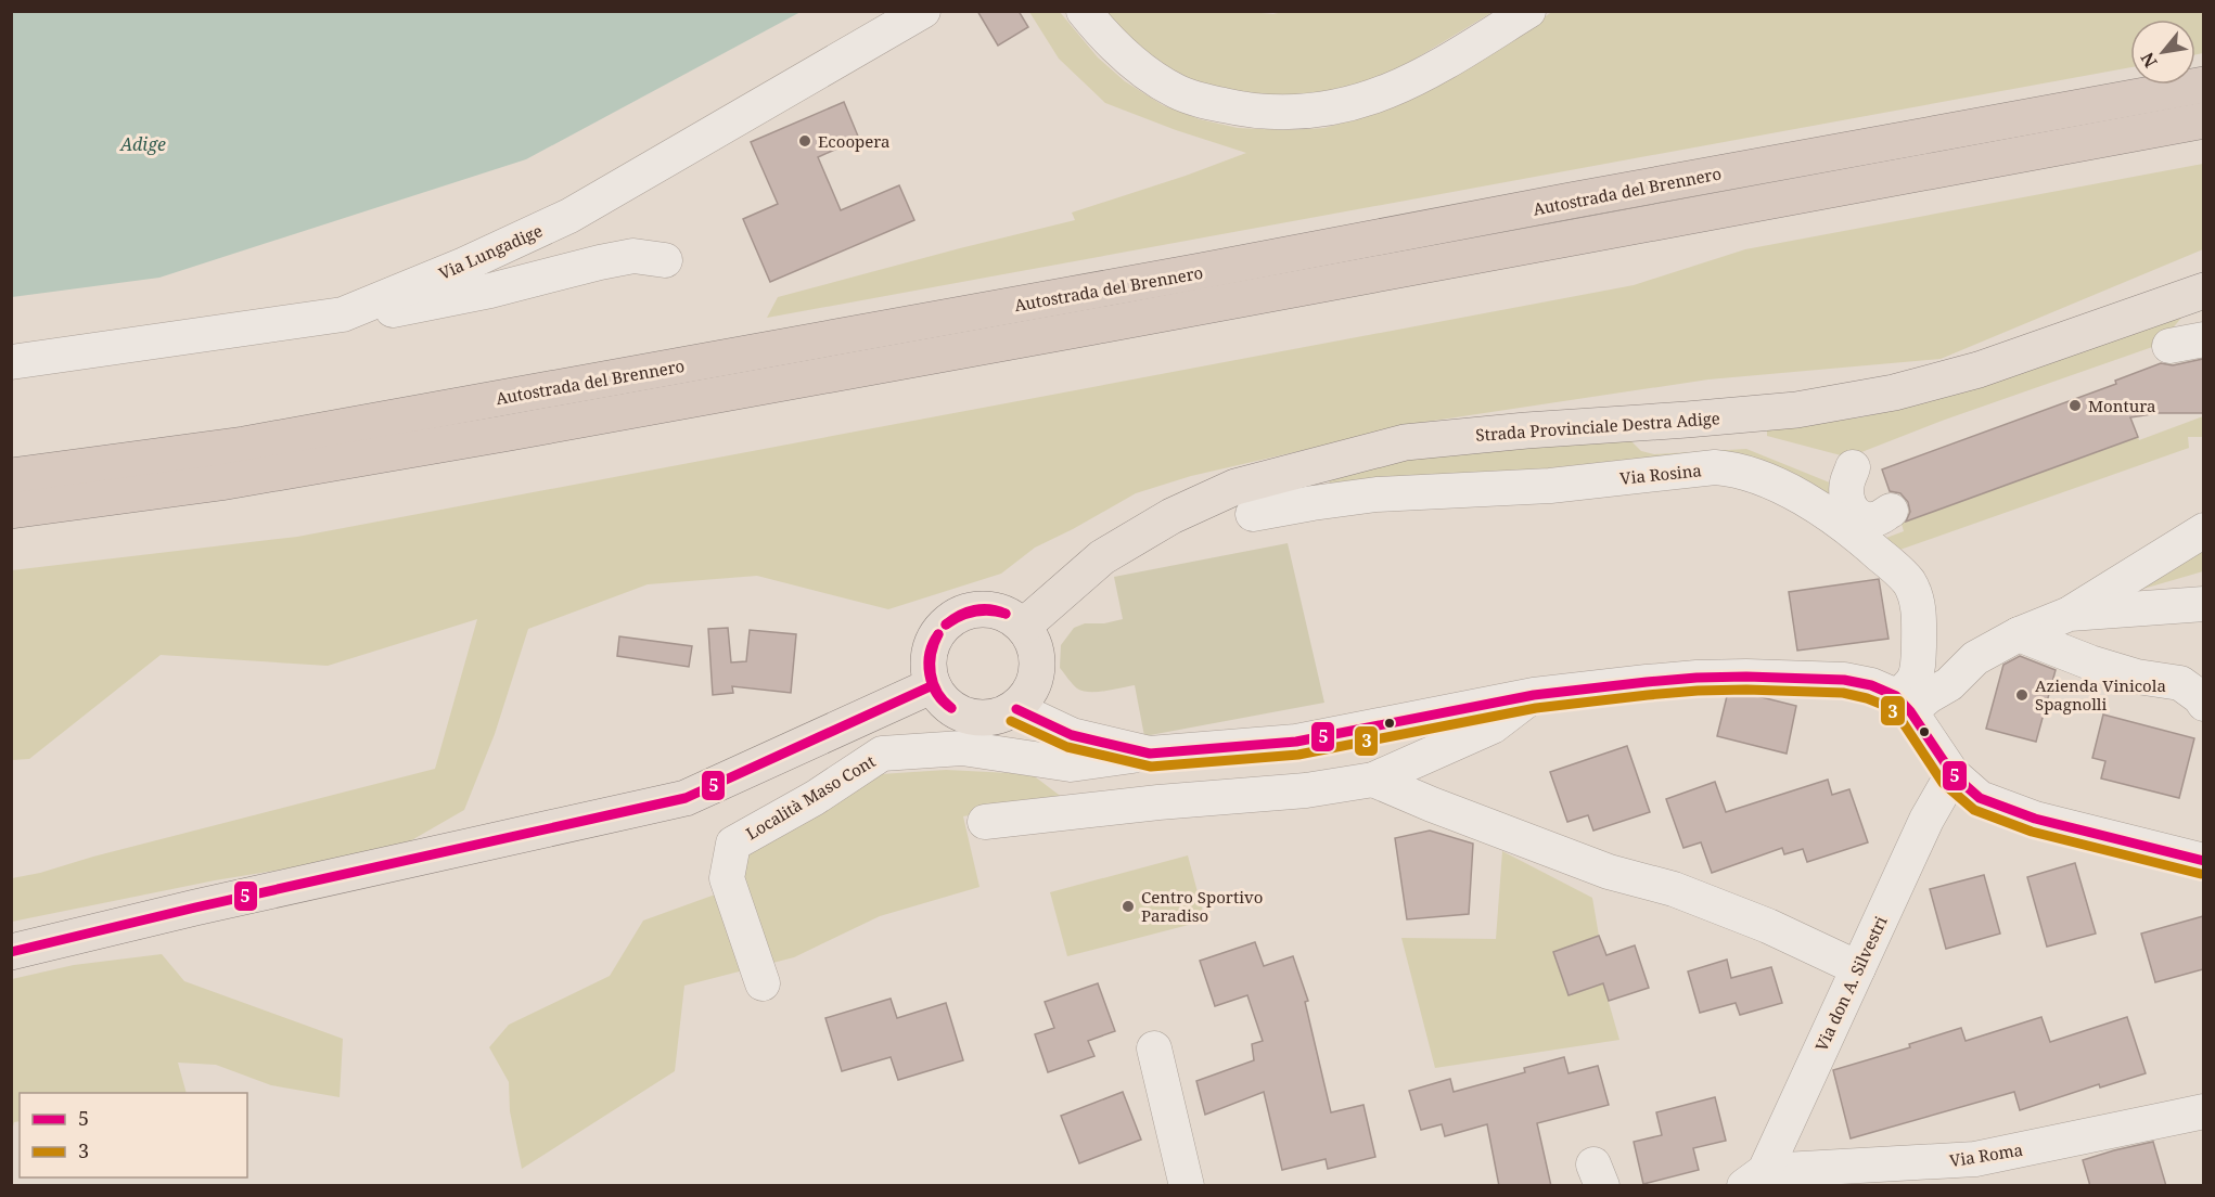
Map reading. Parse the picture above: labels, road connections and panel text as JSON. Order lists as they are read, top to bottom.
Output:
{
  "streets": {
    "highway": ["Autostrada del Brennero"],
    "main road": ["Strada Provinciale Destra Adige"],
    "street": [
      "Via Lungadige",
      "Via Rosina",
      "Località Maso Cont",
      "Via don A. Silvestri",
      "Via Roma"
    ]
  },
  "crossings": [
    ["Via don A. Silvestri", "Via Roma"]
  ],
  "water": ["Adige"],
  "places": [
    "Ecoopera",
    "Montura",
    "Azienda Vinicola Spagnolli",
    "Centro Sportivo Paradiso"
  ],
  "lines": ["transit line 5", "transit line 3"],
  "legend": ["5", "3"],
  "north": "bottom left"
}
